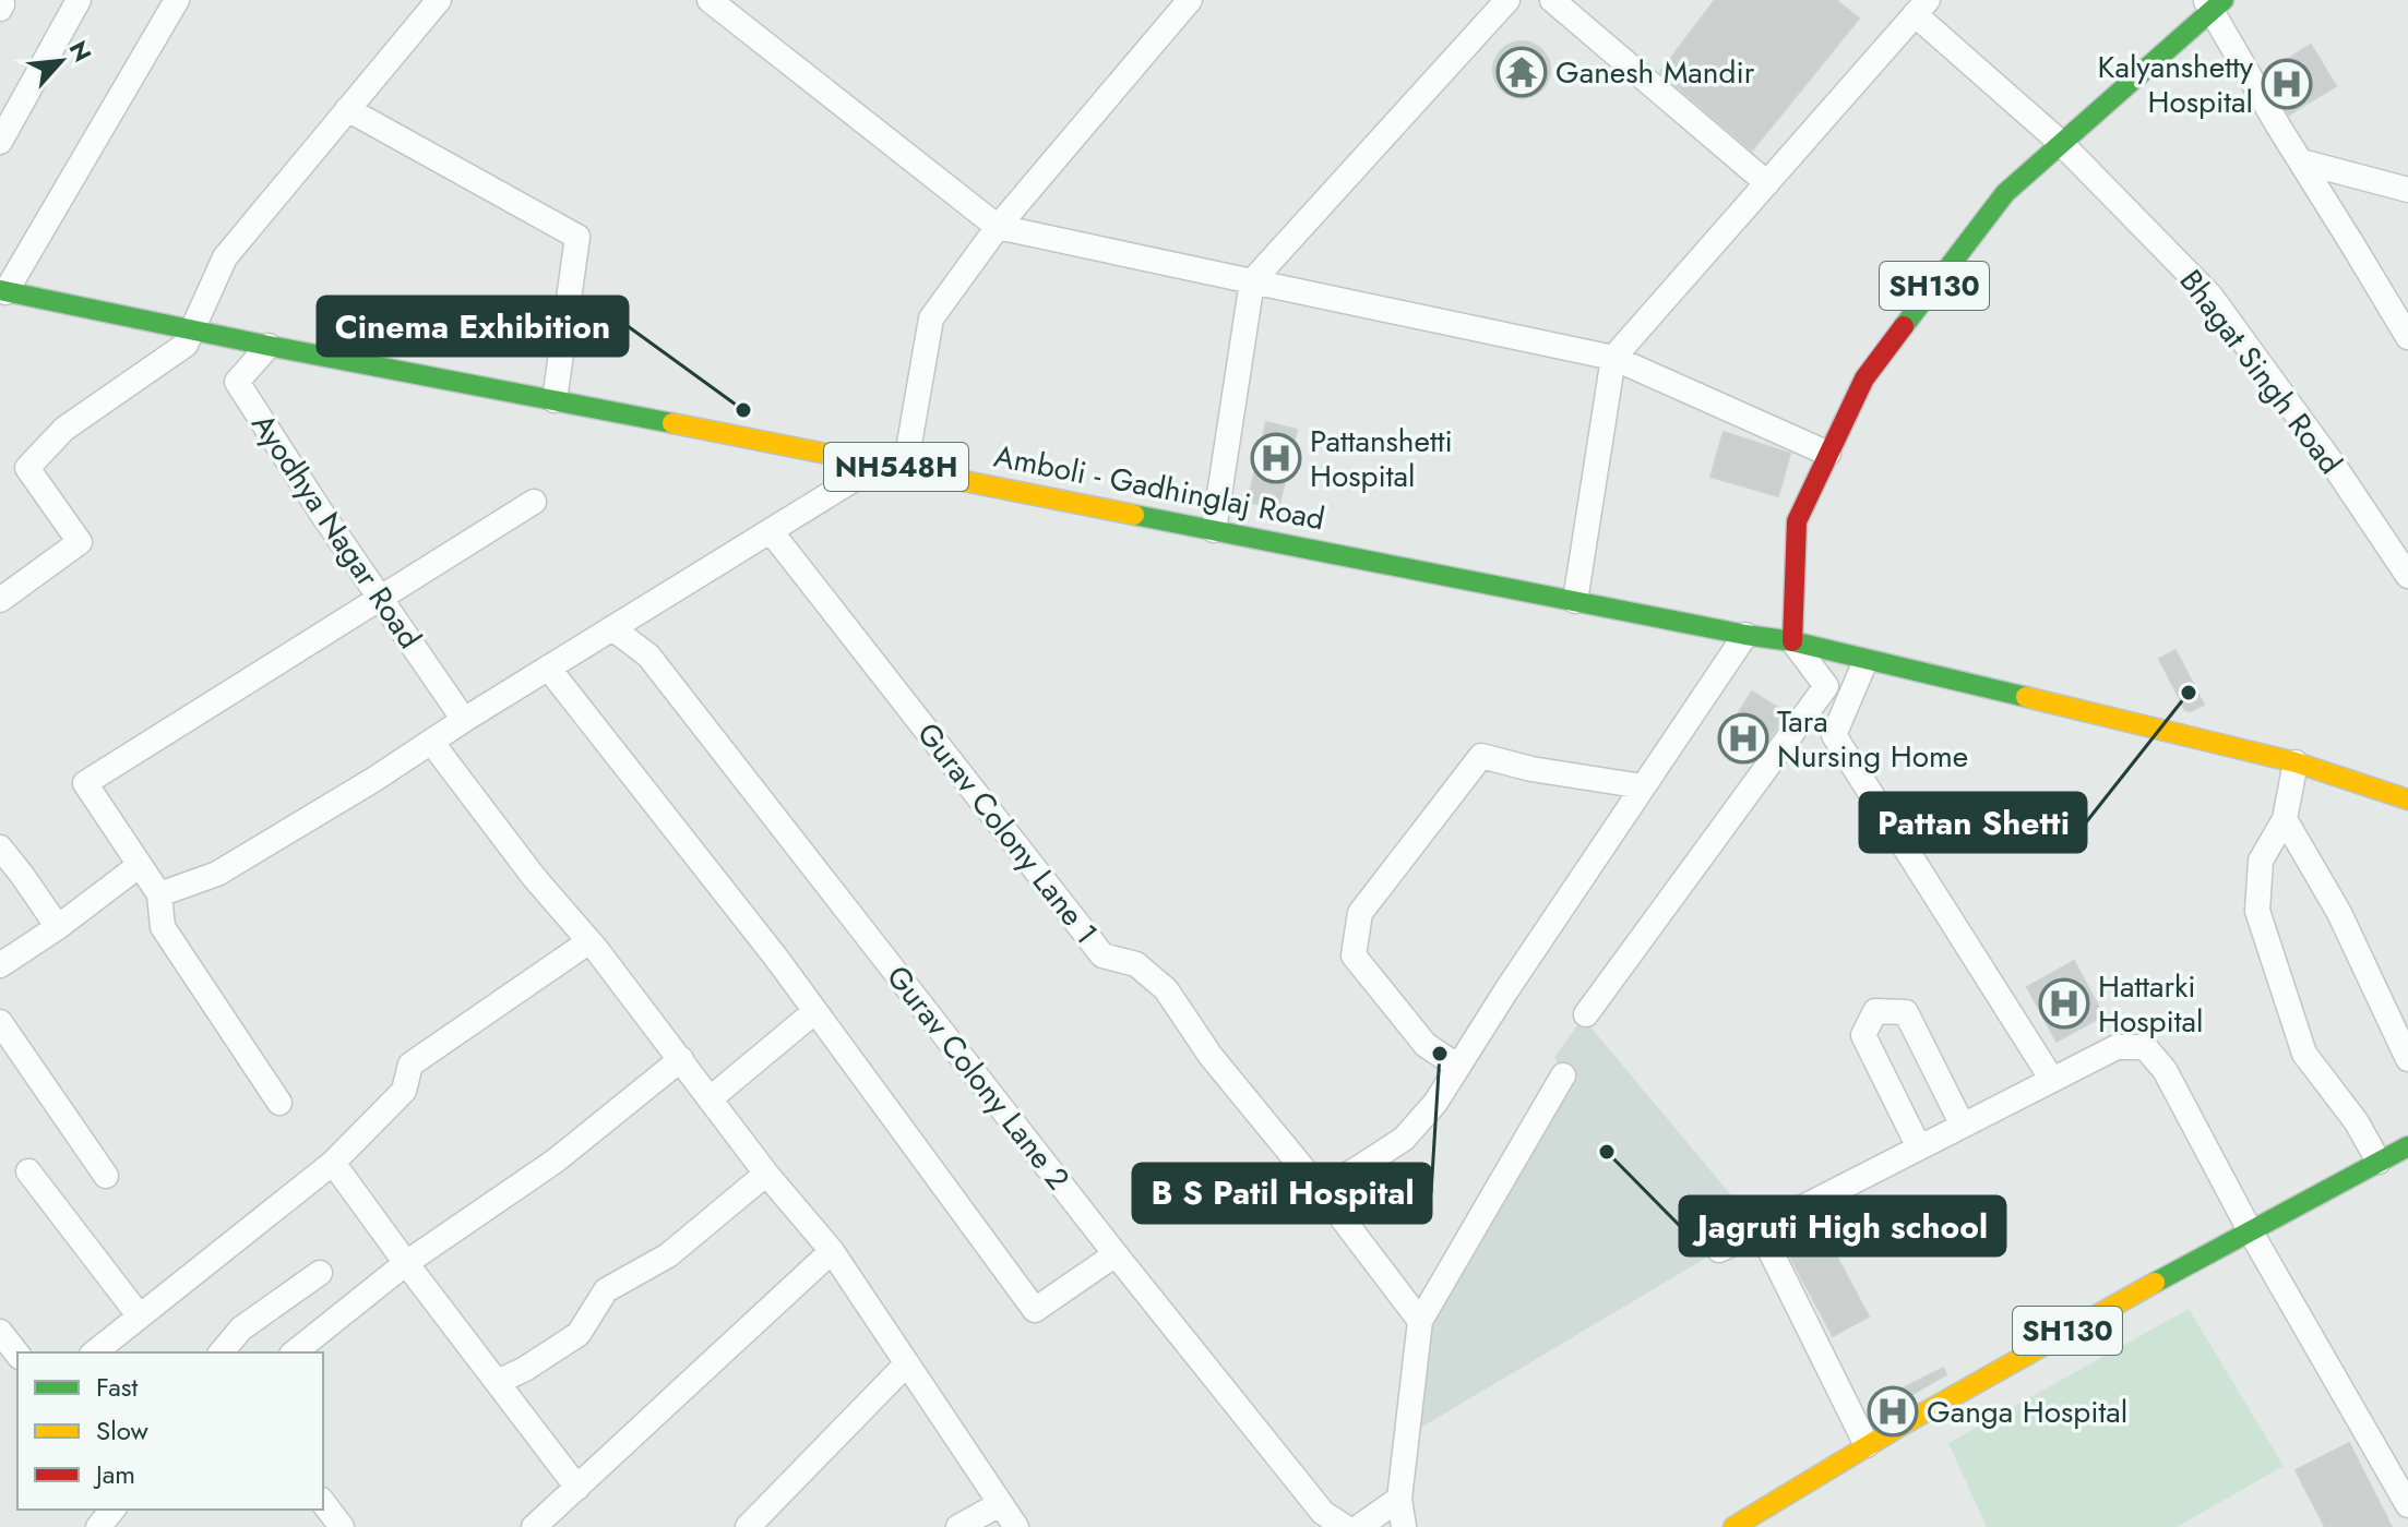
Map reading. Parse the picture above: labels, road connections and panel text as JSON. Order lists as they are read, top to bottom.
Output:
{
  "streets": {
    "main road": ["SH130", "NH548H", "Amboli - Gadhinglaj Road"],
    "street": [
      "Bhagat Singh Road",
      "Ayodhya Nagar Road",
      "Gurav Colony Lane 1",
      "Gurav Colony Lane 2"
    ]
  },
  "crossings": [
    ["SH130", "Bhagat Singh Road"],
    ["SH130", "NH548H"],
    ["SH130", "Amboli - Gadhinglaj Road"],
    ["NH548H", "Amboli - Gadhinglaj Road"],
    ["Amboli - Gadhinglaj Road", "Ayodhya Nagar Road"]
  ],
  "places": {
    "temple": ["Ganesh Mandir"],
    "hospital": [
      "Kalyanshetty Hospital",
      "Pattanshetti Hospital",
      "Tara Nursing Home",
      "Hattarki Hospital",
      "Ganga Hospital"
    ],
    "other": [
      "Cinema Exhibition",
      "Pattan Shetti",
      "B S Patil Hospital",
      "Jagruti High school"
    ]
  },
  "legend": ["Fast", "Slow", "Jam"],
  "north": "top right"
}
